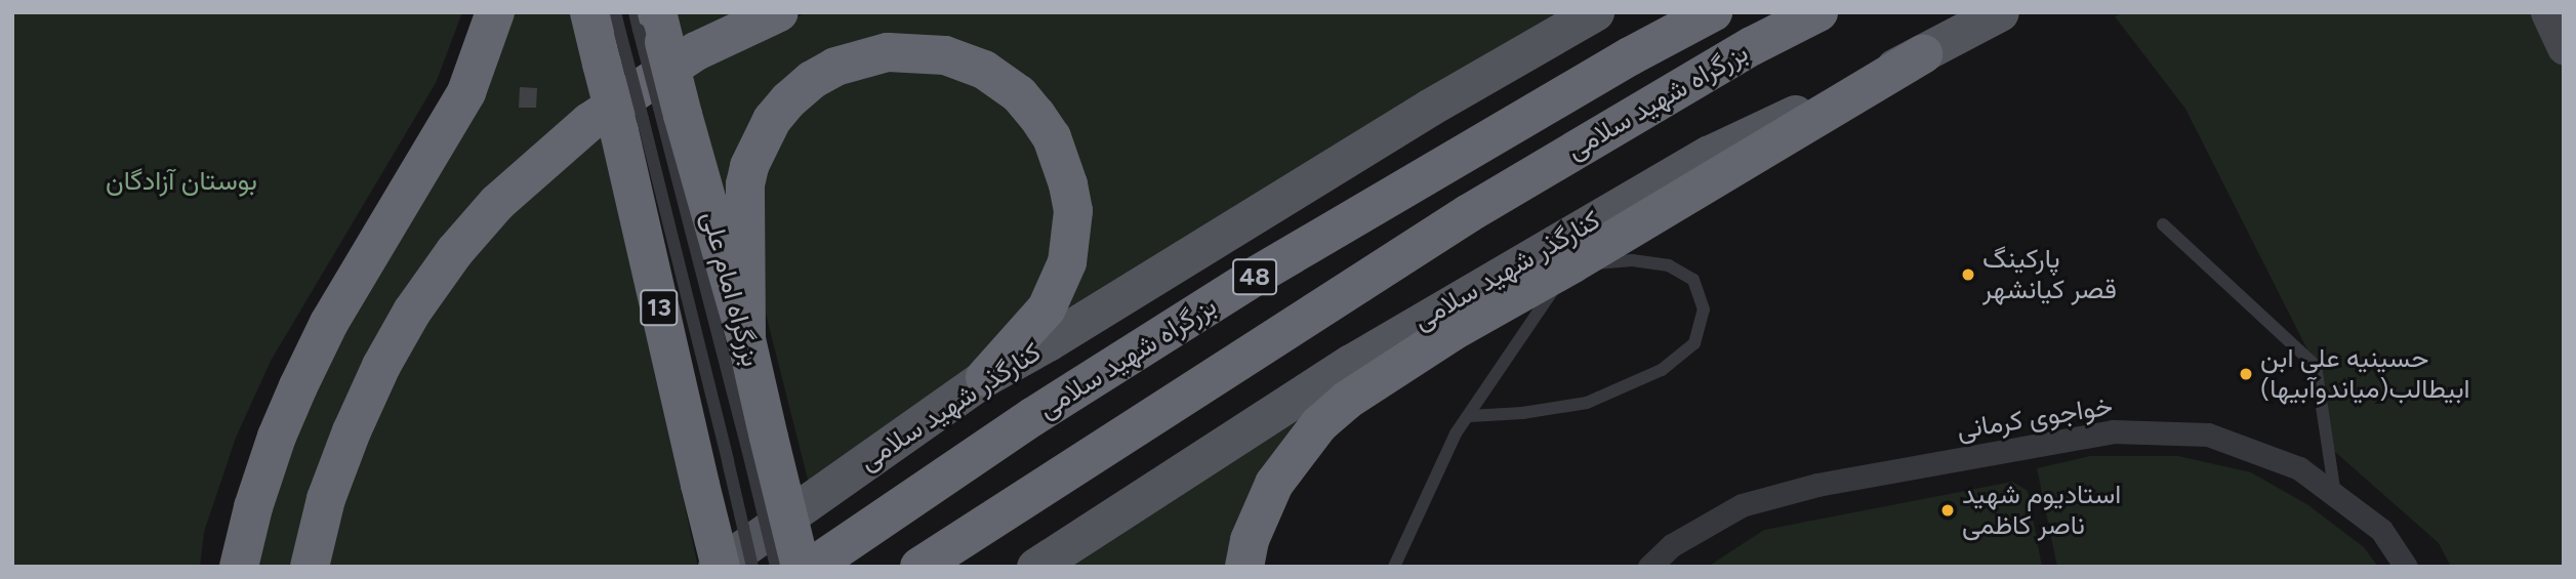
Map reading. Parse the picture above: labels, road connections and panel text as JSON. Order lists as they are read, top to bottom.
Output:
{
  "streets": {
    "highway": [
      "بزرگراه شهید سلامی",
      "48",
      "بزرگراه امام علی",
      "13"
    ],
    "main road": ["کنارگذر شهید سلامی"],
    "street": ["خواجوی کرمانی"]
  },
  "crossings": [
    ["کنارگذر شهید سلامی", "13"]
  ],
  "parks": ["بوستان آزادگان"],
  "places": ["پارکینگ قصر کیانشهر", "حسینیه علی ابن ابیطالب(میاندوآبیها)", "استادیوم شهید ناصر کاظمی"]
}
